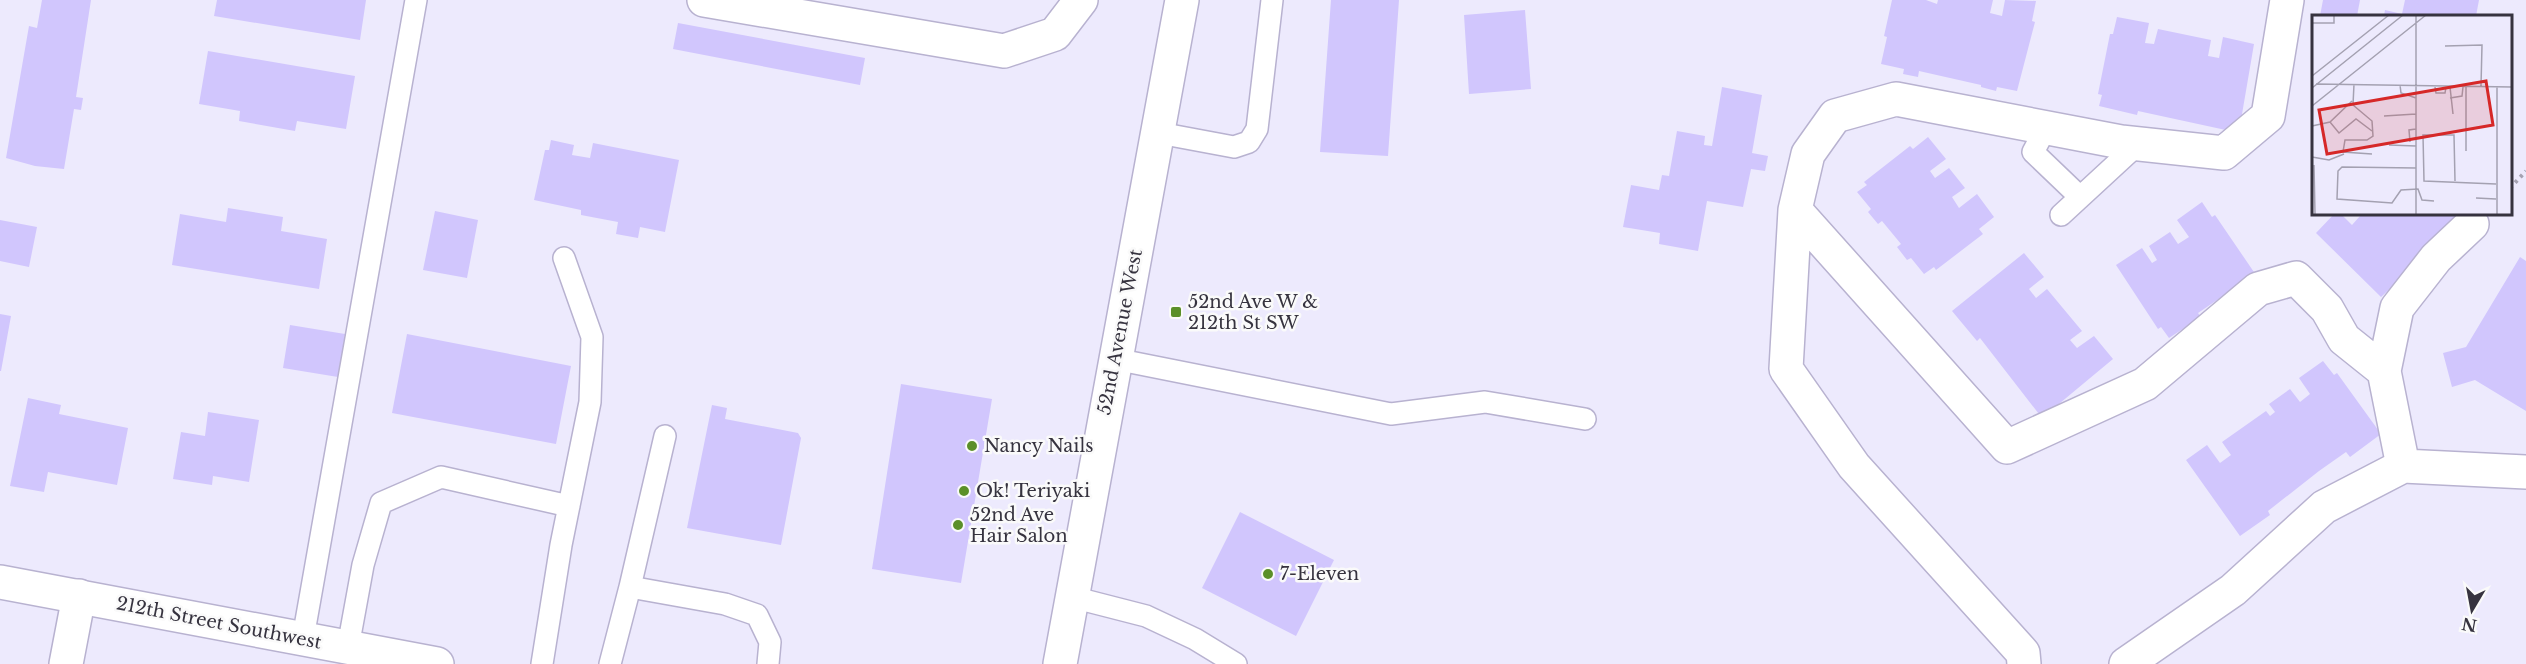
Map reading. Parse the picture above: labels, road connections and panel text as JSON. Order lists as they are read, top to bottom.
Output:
{
  "streets": {
    "street": ["52nd Avenue West", "212th Street Southwest"]
  },
  "places": {
    "transit": ["52nd Ave W & 212th St SW"],
    "other": [
      "Nancy Nails",
      "Ok! Teriyaki",
      "52nd Ave Hair Salon",
      "7-Eleven"
    ]
  },
  "north": "bottom"
}
